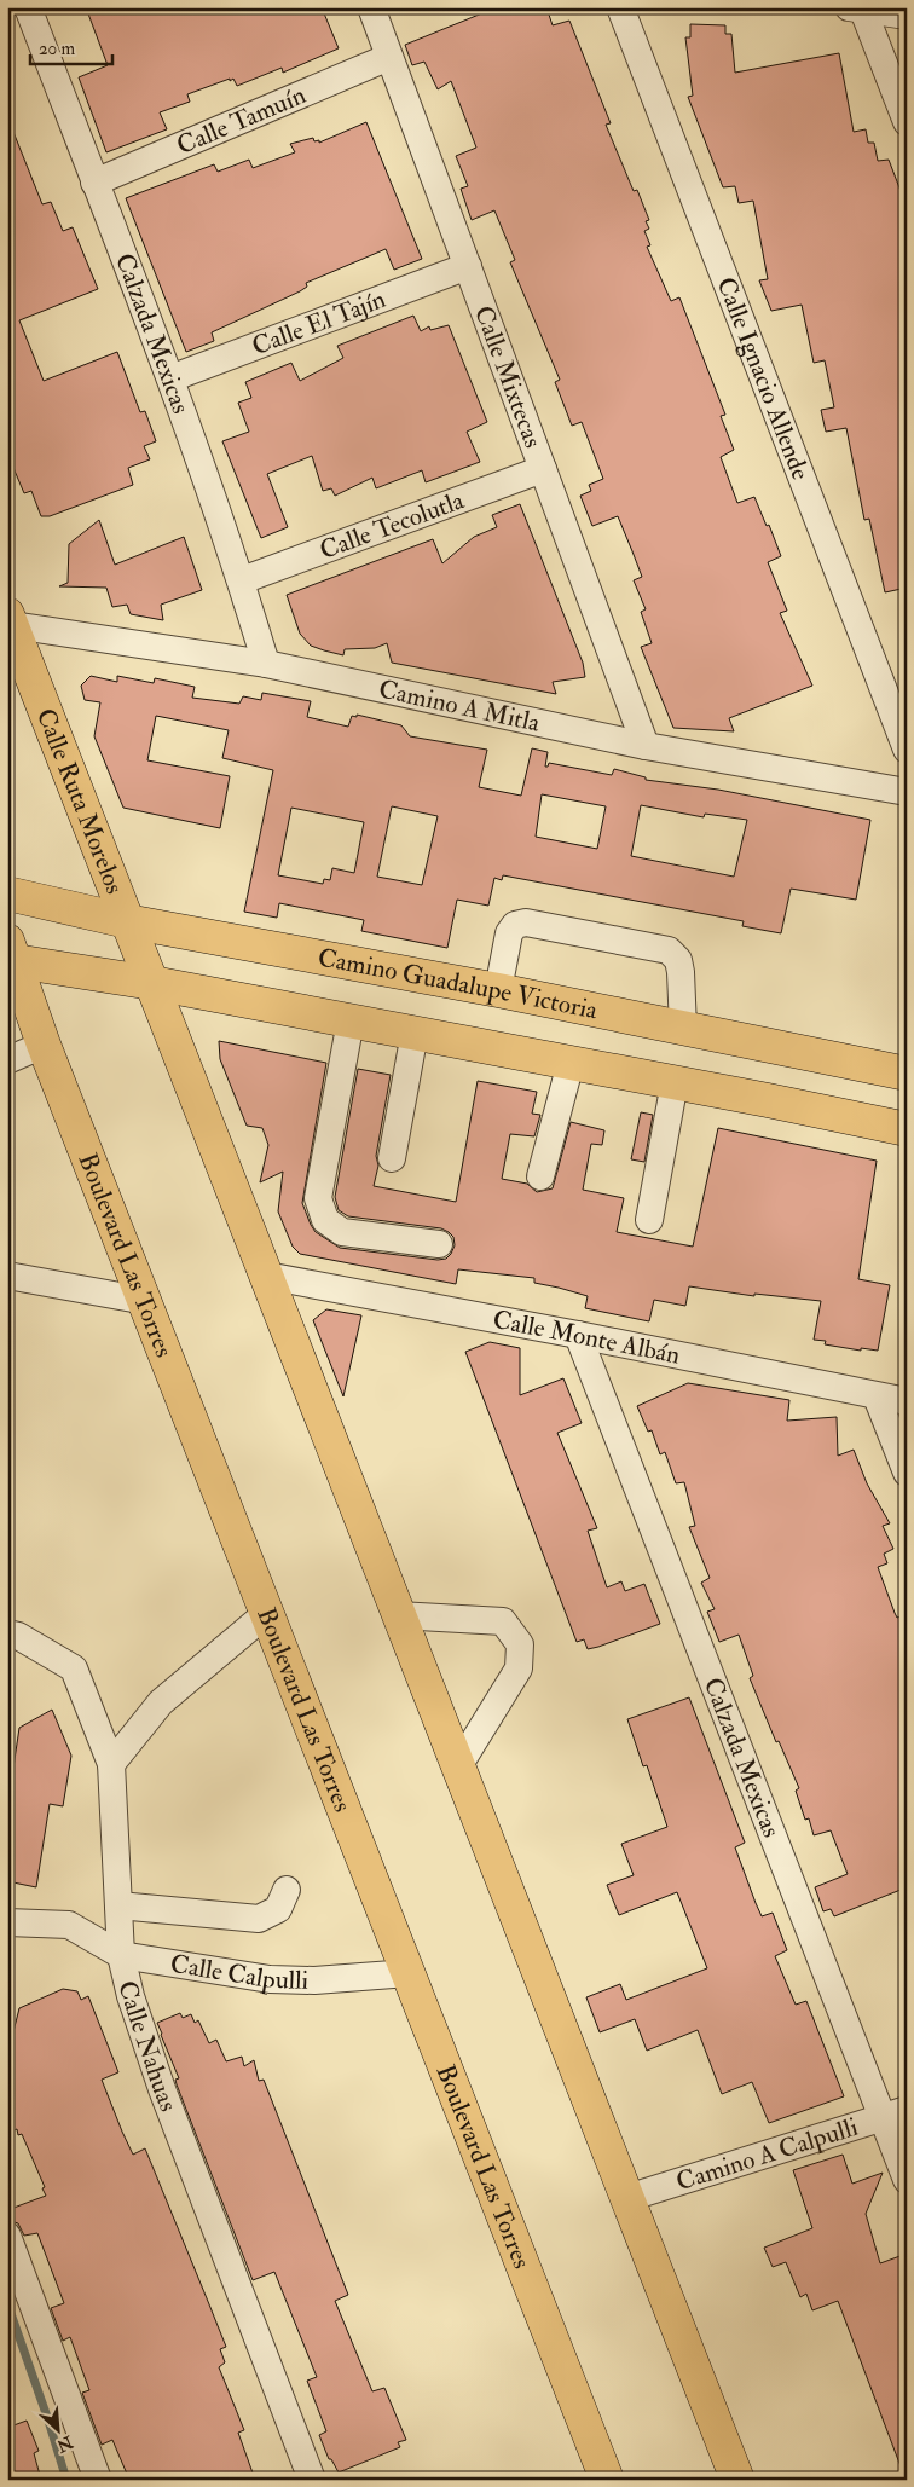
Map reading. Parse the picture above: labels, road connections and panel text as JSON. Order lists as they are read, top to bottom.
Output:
{
  "streets": {
    "main road": ["Calle Ruta Morelos", "Camino Guadalupe Victoria", "Boulevard Las Torres"],
    "street": [
      "Calle Tamuín",
      "Calle El Tajín",
      "Calzada Mexicas",
      "Calle Mixtecas",
      "Calle Ignacio Allende",
      "Calle Tecolutla",
      "Camino A Mitla",
      "Calle Monte Albán",
      "Calle Calpulli",
      "Calle Nahuas",
      "Camino A Calpulli"
    ]
  },
  "crossings": [
    ["Calle Tamuín", "Calzada Mexicas"],
    ["Calle Tamuín", "Calle Mixtecas"],
    ["Calle El Tajín", "Calzada Mexicas"],
    ["Calle El Tajín", "Calle Mixtecas"],
    ["Calzada Mexicas", "Calle Tecolutla"],
    ["Calzada Mexicas", "Camino A Mitla"],
    ["Calzada Mexicas", "Calle Monte Albán"],
    ["Calzada Mexicas", "Camino A Calpulli"],
    ["Calle Mixtecas", "Calle Tecolutla"],
    ["Calle Mixtecas", "Camino A Mitla"],
    ["Camino A Mitla", "Calle Ruta Morelos"],
    ["Calle Ruta Morelos", "Camino Guadalupe Victoria"],
    ["Boulevard Las Torres", "Calle Calpulli"],
    ["Calle Calpulli", "Calle Nahuas"]
  ],
  "scale_bar": "20 m",
  "north": "bottom right"
}
